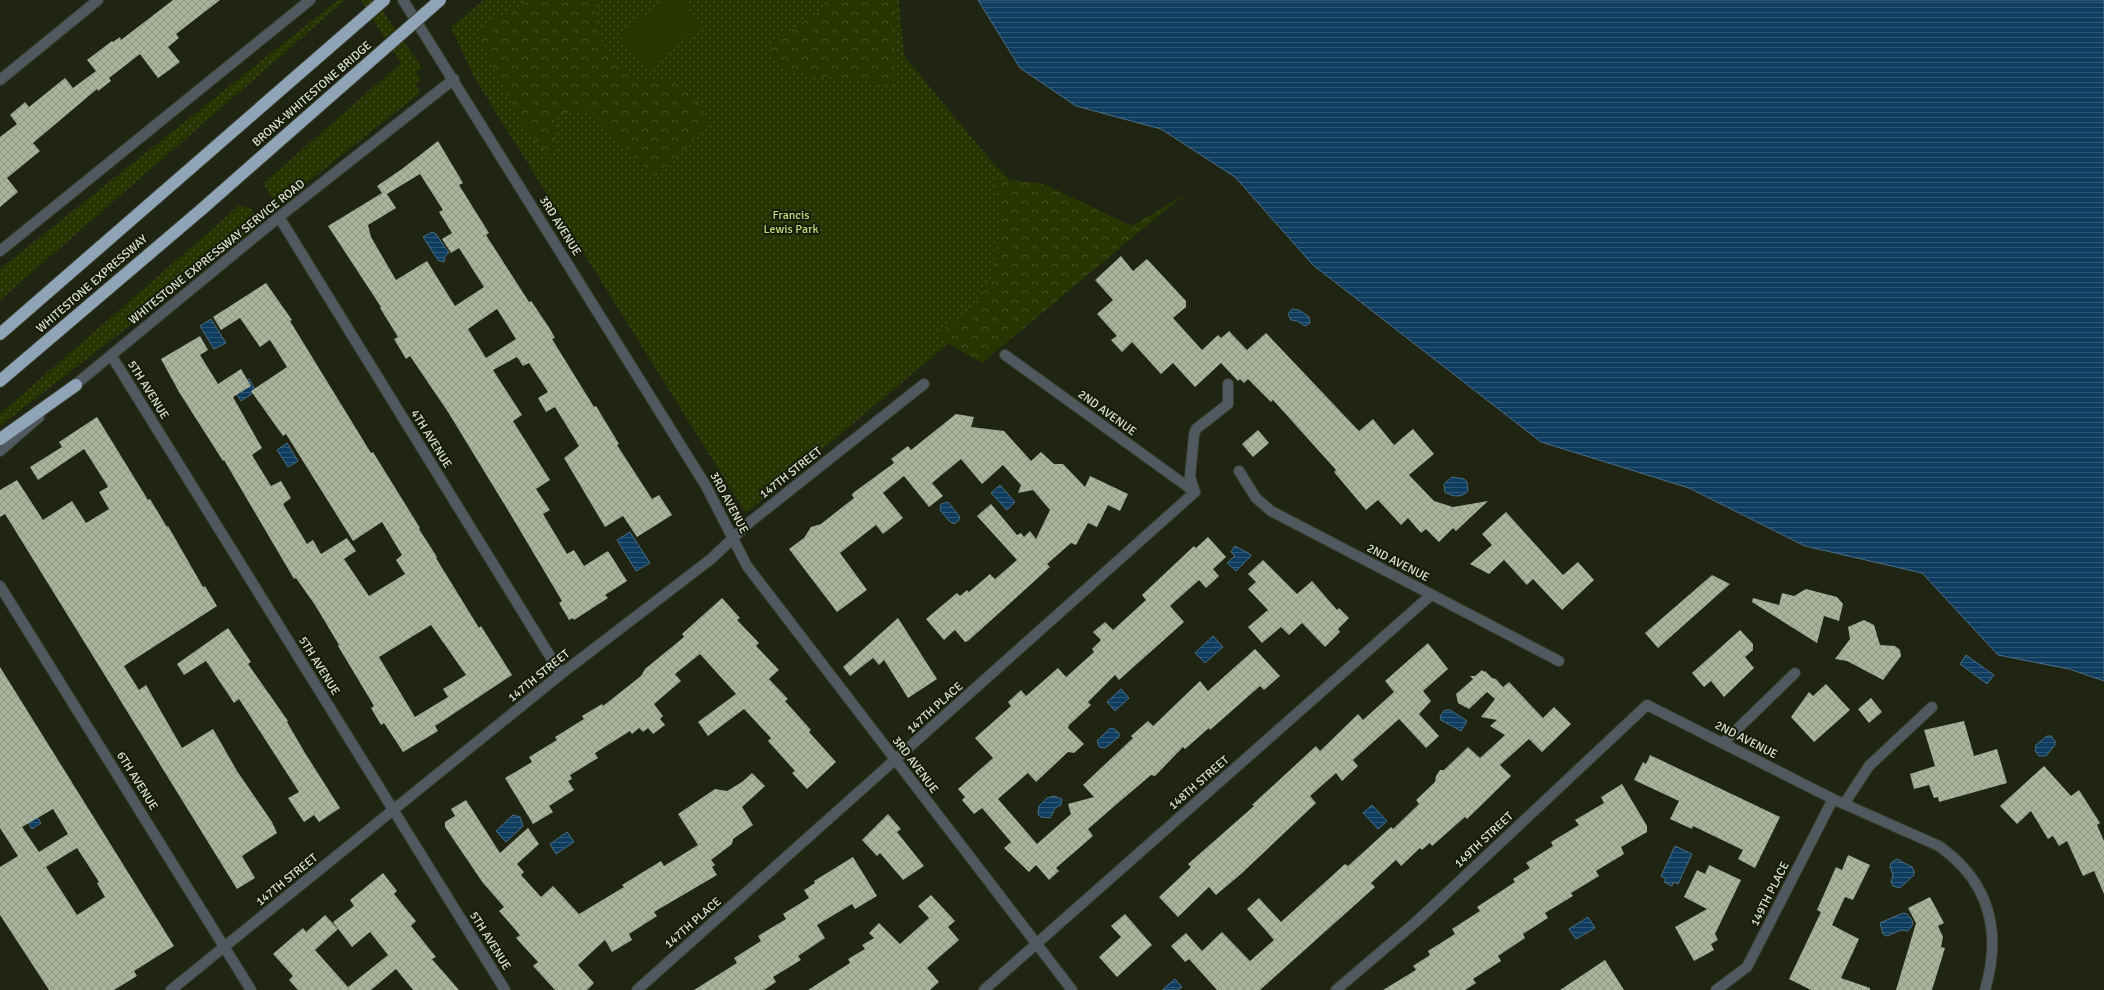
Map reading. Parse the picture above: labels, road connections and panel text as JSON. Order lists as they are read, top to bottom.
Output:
{
  "streets": {
    "highway": ["BRONX-WHITESTONE BRIDGE", "WHITESTONE EXPRESSWAY"],
    "street": [
      "3RD AVENUE",
      "WHITESTONE EXPRESSWAY SERVICE ROAD",
      "5TH AVENUE",
      "2ND AVENUE",
      "4TH AVENUE",
      "147TH STREET",
      "147TH PLACE",
      "6TH AVENUE",
      "148TH STREET",
      "149TH STREET",
      "149TH PLACE"
    ]
  },
  "crossings": [
    ["BRONX-WHITESTONE BRIDGE", "WHITESTONE EXPRESSWAY"],
    ["3RD AVENUE", "WHITESTONE EXPRESSWAY SERVICE ROAD"],
    ["3RD AVENUE", "147TH STREET"],
    ["3RD AVENUE", "147TH PLACE"],
    ["3RD AVENUE", "148TH STREET"],
    ["WHITESTONE EXPRESSWAY SERVICE ROAD", "5TH AVENUE"],
    ["WHITESTONE EXPRESSWAY SERVICE ROAD", "4TH AVENUE"],
    ["5TH AVENUE", "147TH STREET"],
    ["2ND AVENUE", "147TH PLACE"],
    ["2ND AVENUE", "148TH STREET"],
    ["2ND AVENUE", "149TH STREET"],
    ["2ND AVENUE", "149TH PLACE"],
    ["4TH AVENUE", "147TH STREET"],
    ["147TH STREET", "6TH AVENUE"]
  ],
  "parks": ["Francis Lewis Park"]
}
